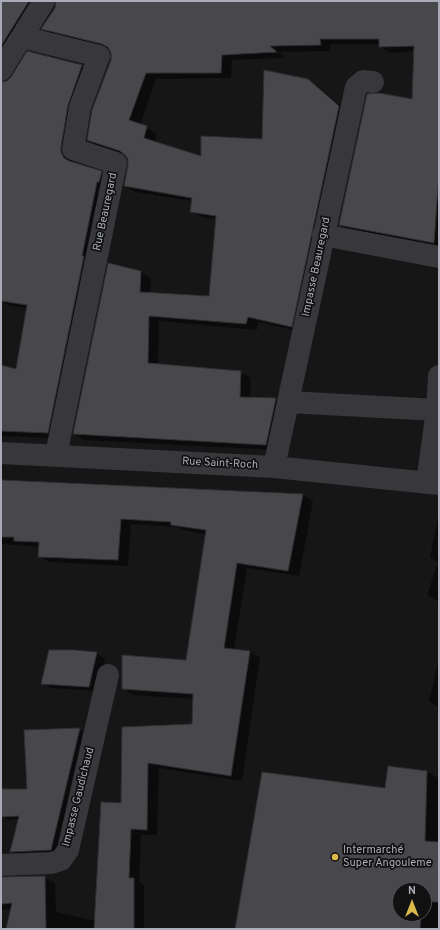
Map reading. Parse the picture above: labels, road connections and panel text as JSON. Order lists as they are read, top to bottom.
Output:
{
  "streets": {
    "street": [
      "Rue Beauregard",
      "Impasse Beauregard",
      "Rue Saint-Roch",
      "Impasse Gaudichaud"
    ]
  },
  "crossings": [
    ["Rue Beauregard", "Rue Saint-Roch"],
    ["Impasse Beauregard", "Rue Saint-Roch"]
  ],
  "places": ["Intermarché Super Angouleme"],
  "north": "top"
}
